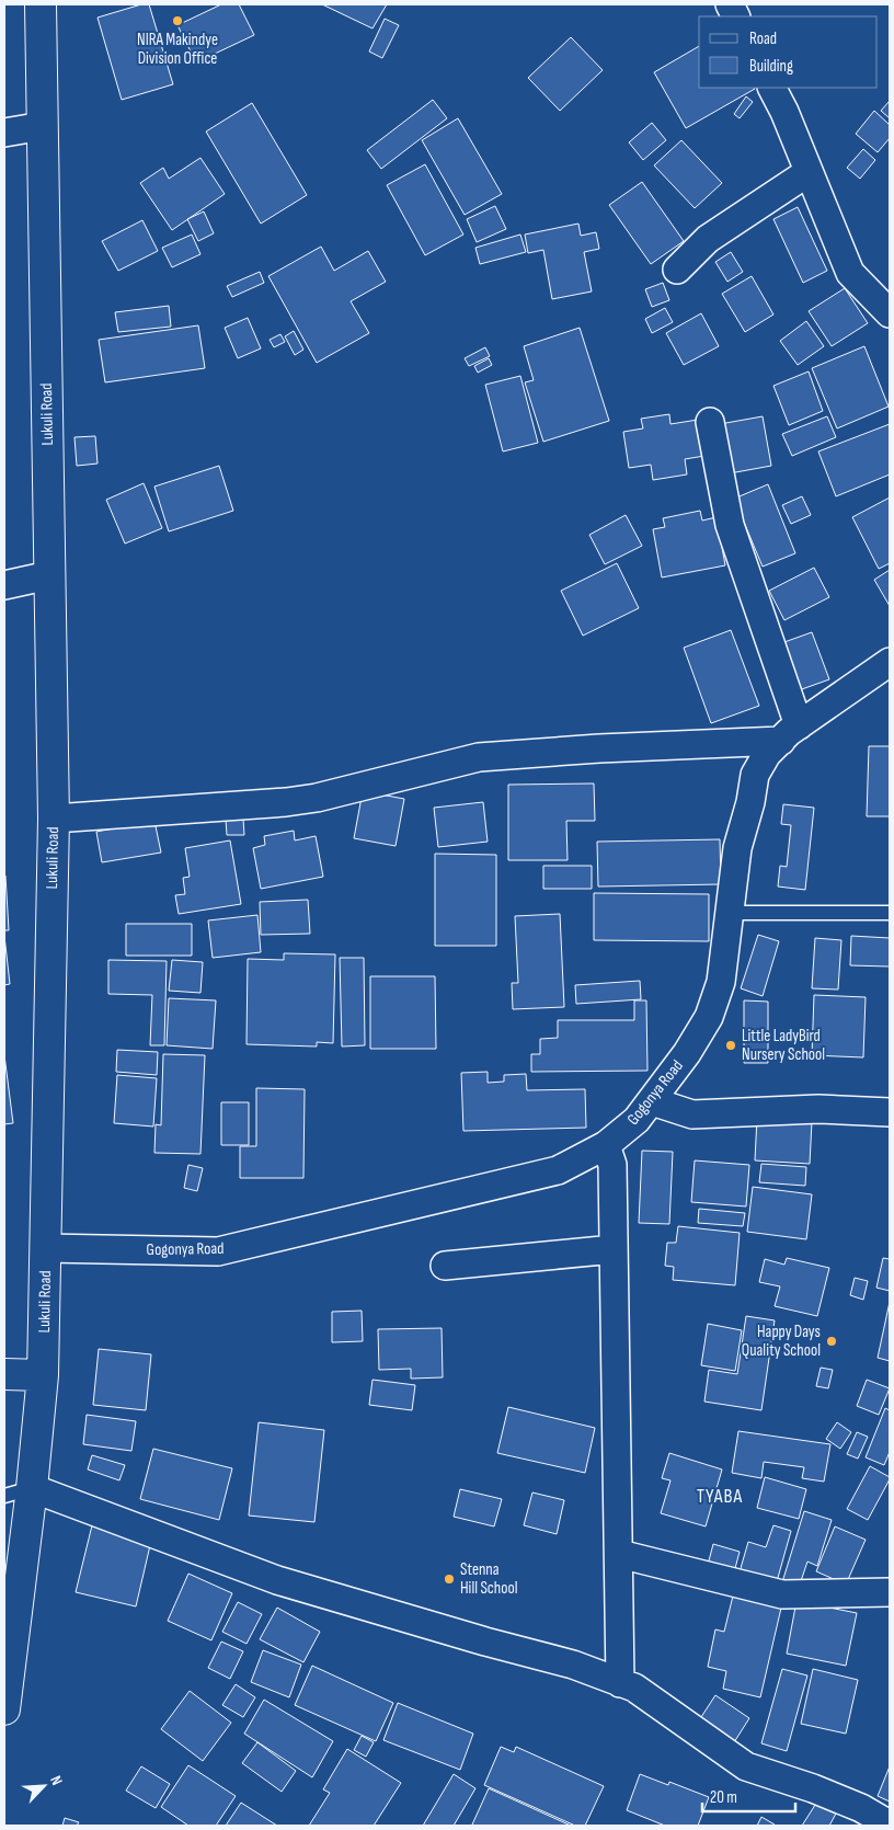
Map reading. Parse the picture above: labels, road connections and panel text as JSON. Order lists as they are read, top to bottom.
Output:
{
  "streets": {
    "street": ["Lukuli Road", "Gogonya Road"]
  },
  "crossings": [
    ["Lukuli Road", "Gogonya Road"]
  ],
  "districts": ["TYABA"],
  "places": [
    "NIRA Makindye Division Office",
    "Little LadyBird Nursery School",
    "Happy Days Quality School",
    "Stenna Hill School"
  ],
  "legend": ["Road", "Building"],
  "scale_bar": "20 m",
  "north": "top right"
}
